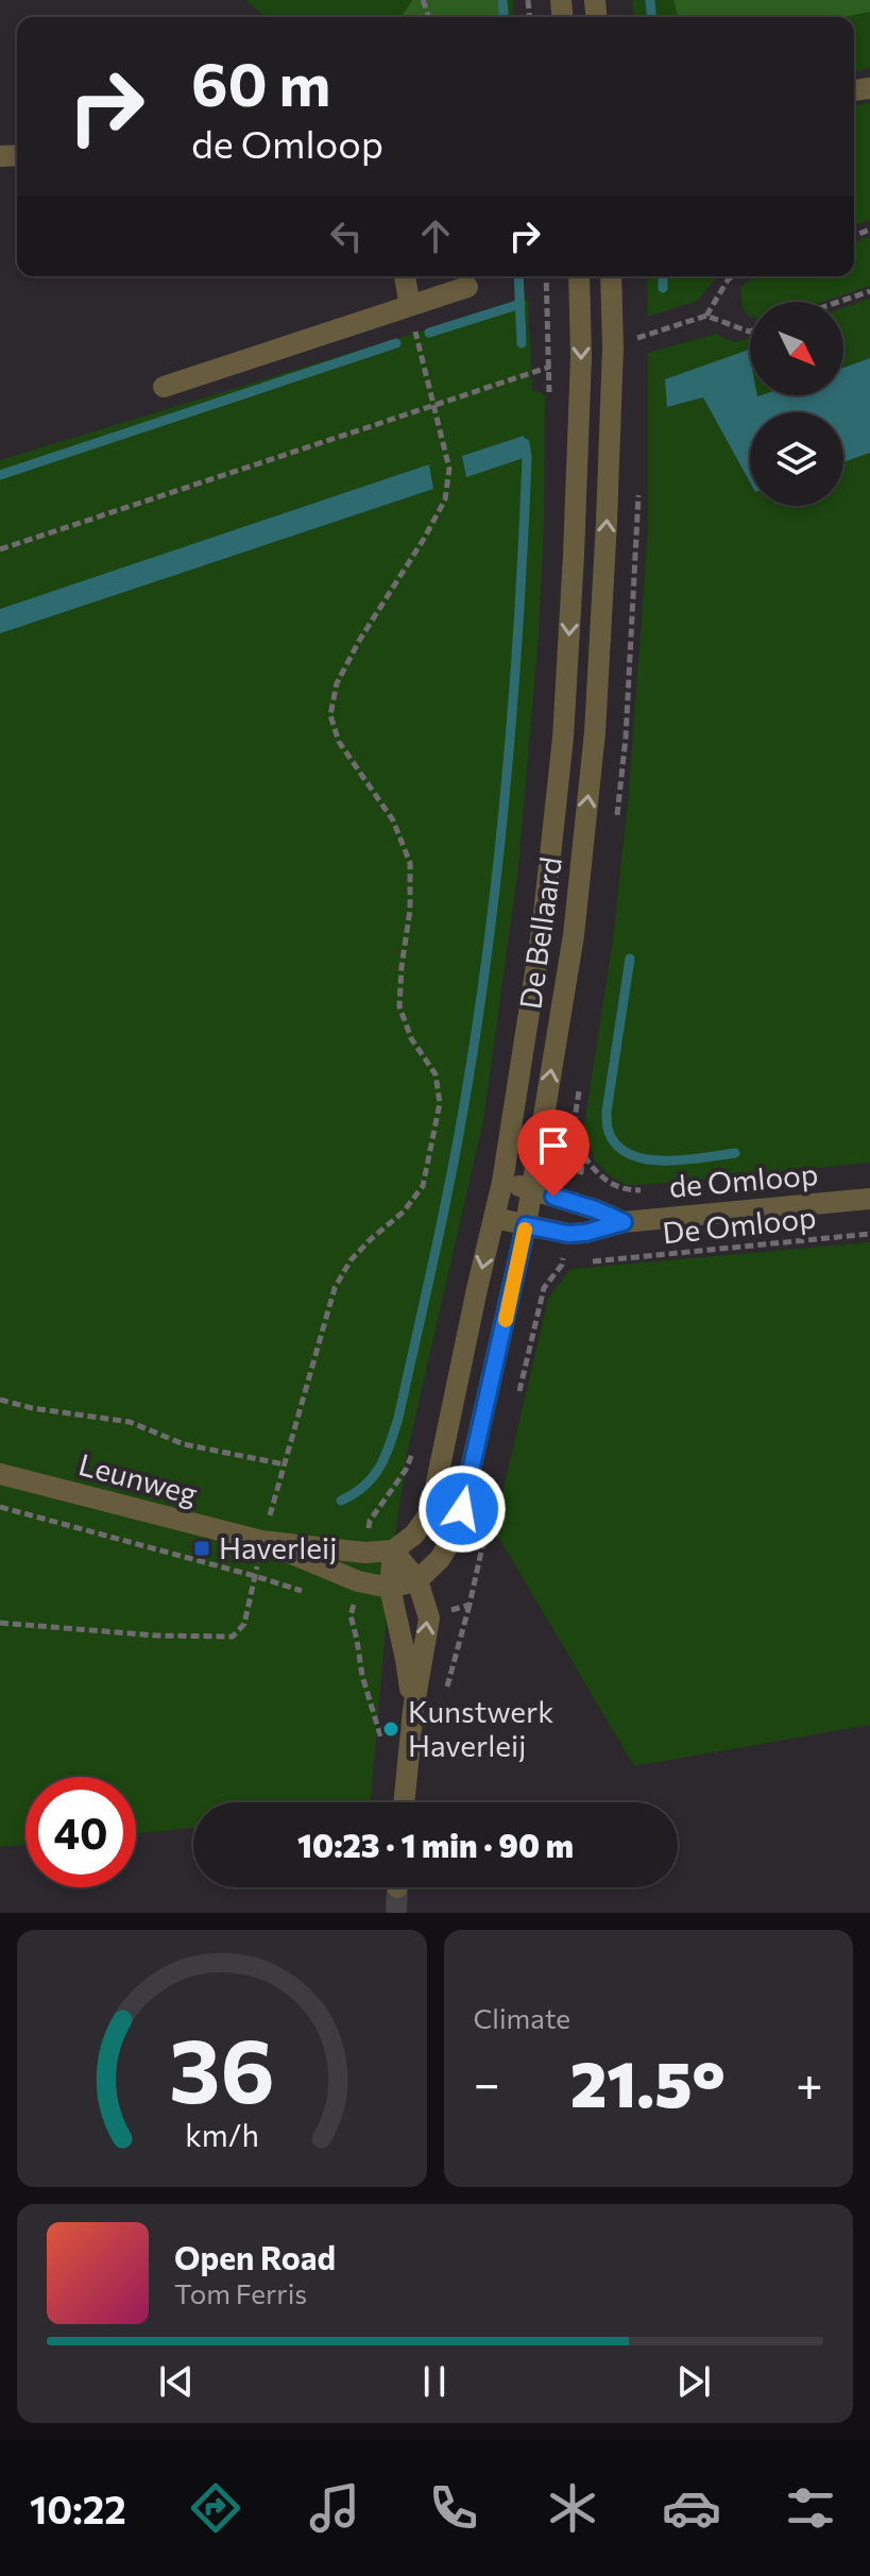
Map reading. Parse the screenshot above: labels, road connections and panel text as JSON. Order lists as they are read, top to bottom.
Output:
{
  "streets": {
    "street": ["De Bellaard", "de Omloop", "Leunweg"],
    "path": ["De Omloop"]
  },
  "crossings": [
    ["De Bellaard", "de Omloop"],
    ["De Bellaard", "Leunweg"]
  ],
  "places": {
    "transit": ["Haverleij"],
    "other": ["Kunstwerk Haverleij"]
  },
  "north": "bottom right",
  "page": {
    "turn": ["60 m", "de Omloop"],
    "limit": "40",
    "trip": "10:23 · 1 min · 90 m",
    "tile": "Climate",
    "heat": ["−", "21.5°", "+"],
    "song": ["Open Road", "Tom Ferris"],
    "tabs": "10:22",
    "gauge": ["36", "km/h"]
  }
}
